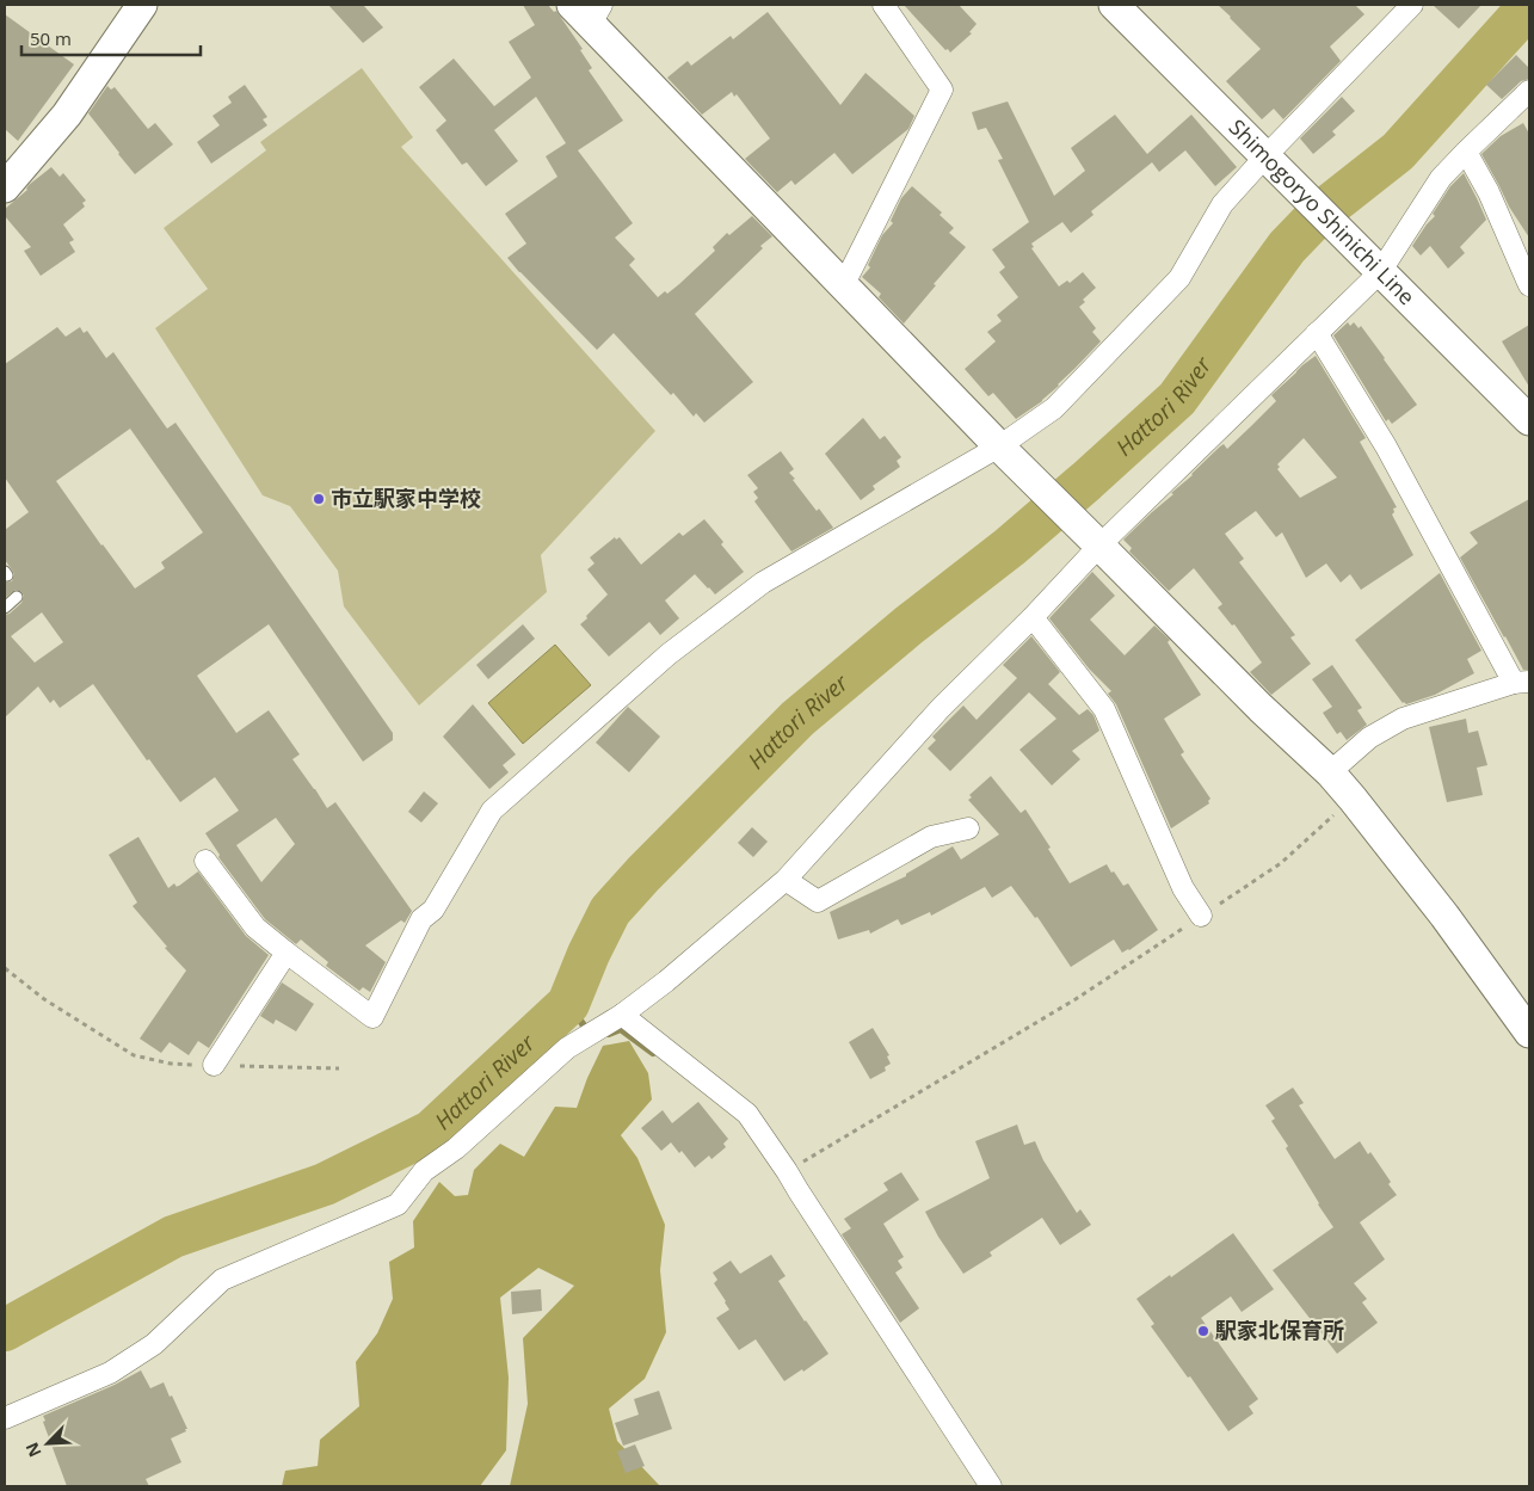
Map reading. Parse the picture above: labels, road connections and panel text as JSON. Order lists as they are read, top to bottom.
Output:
{
  "streets": {
    "street": ["Shimogoryo Shinichi Line"]
  },
  "water": ["Hattori River"],
  "places": ["市立駅家中学校", "駅家北保育所"],
  "scale_bar": "50 m",
  "north": "bottom left"
}
